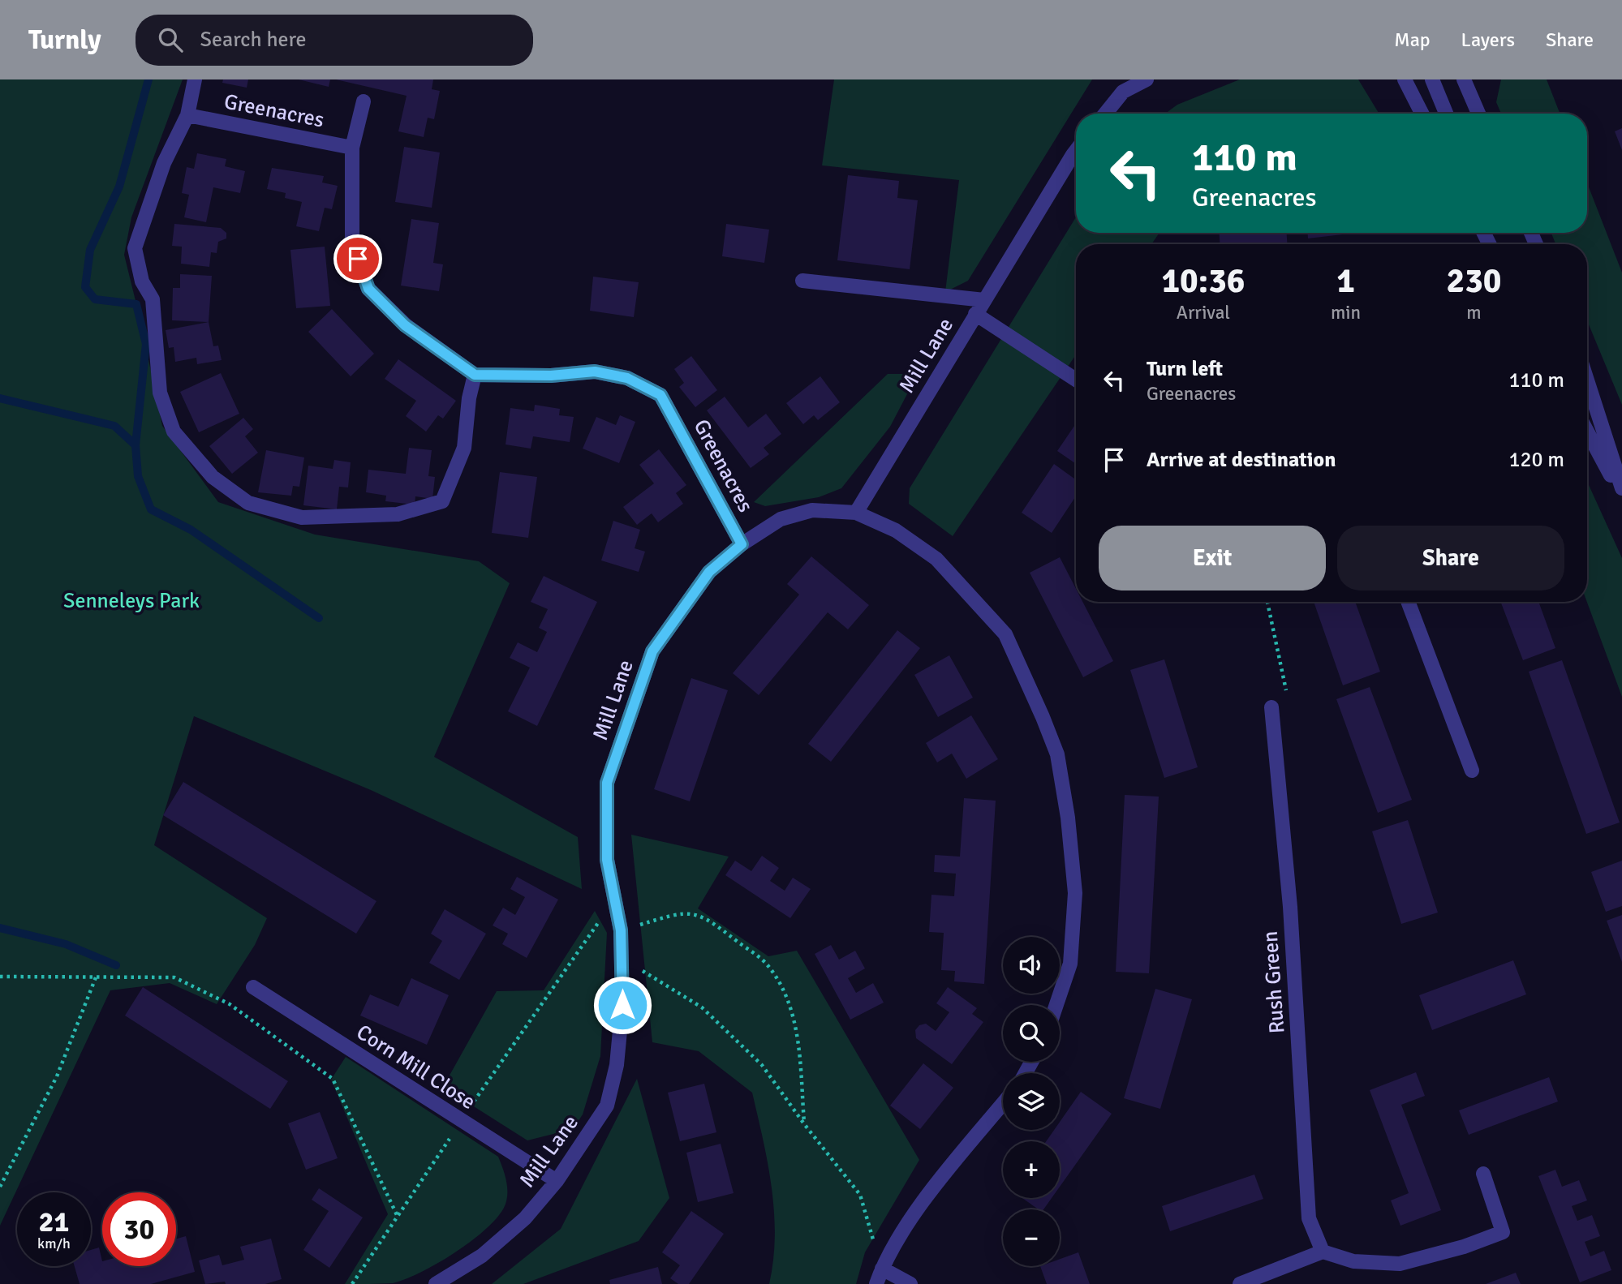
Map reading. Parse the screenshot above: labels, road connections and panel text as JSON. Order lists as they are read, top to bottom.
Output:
{
  "streets": {
    "street": [
      "Greenacres",
      "Mill Lane",
      "Rush Green",
      "Corn Mill Close"
    ]
  },
  "crossings": [
    ["Greenacres", "Mill Lane"],
    ["Mill Lane", "Corn Mill Close"]
  ],
  "parks": ["Senneleys Park"],
  "page": {
    "header": "Turnly",
    "search": "Search here",
    "nav": ["Map", "Layers", "Share"],
    "turn": ["110 m", "Greenacres"],
    "eta": [
      "10:36",
      "Arrival",
      "1",
      "min",
      "230",
      "m"
    ],
    "list": [
      {
        "name": "Turn left",
        "note": "Greenacres",
        "value": "110 m"
      },
      {
        "name": "Arrive at destination",
        "value": "120 m"
      }
    ],
    "buttons": ["Exit", "Share"],
    "map_buttons": ["+", "−"],
    "speed": "21 km/h",
    "limit": "30"
  }
}
